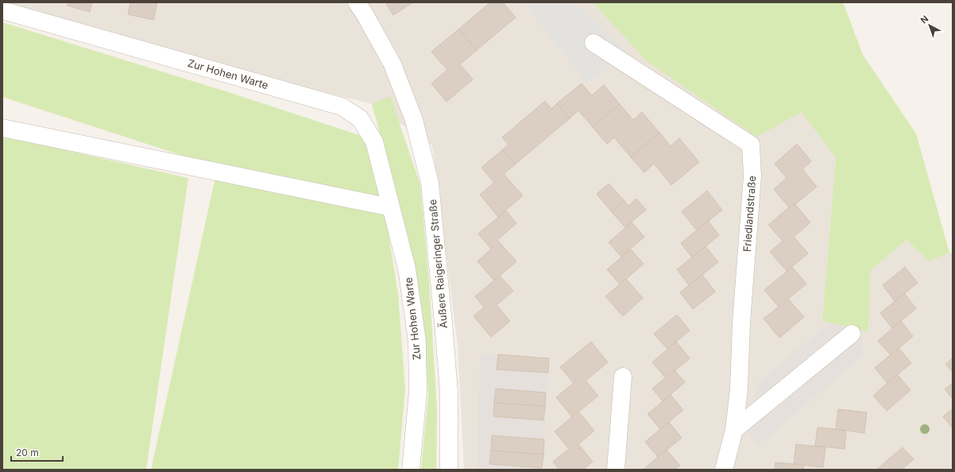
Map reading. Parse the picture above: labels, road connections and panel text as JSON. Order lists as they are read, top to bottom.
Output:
{
  "streets": {
    "street": ["Zur Hohen Warte", "Friedlandstraße", "Äußere Raigeringer Straße"]
  },
  "scale_bar": "20 m",
  "north": "top left"
}
